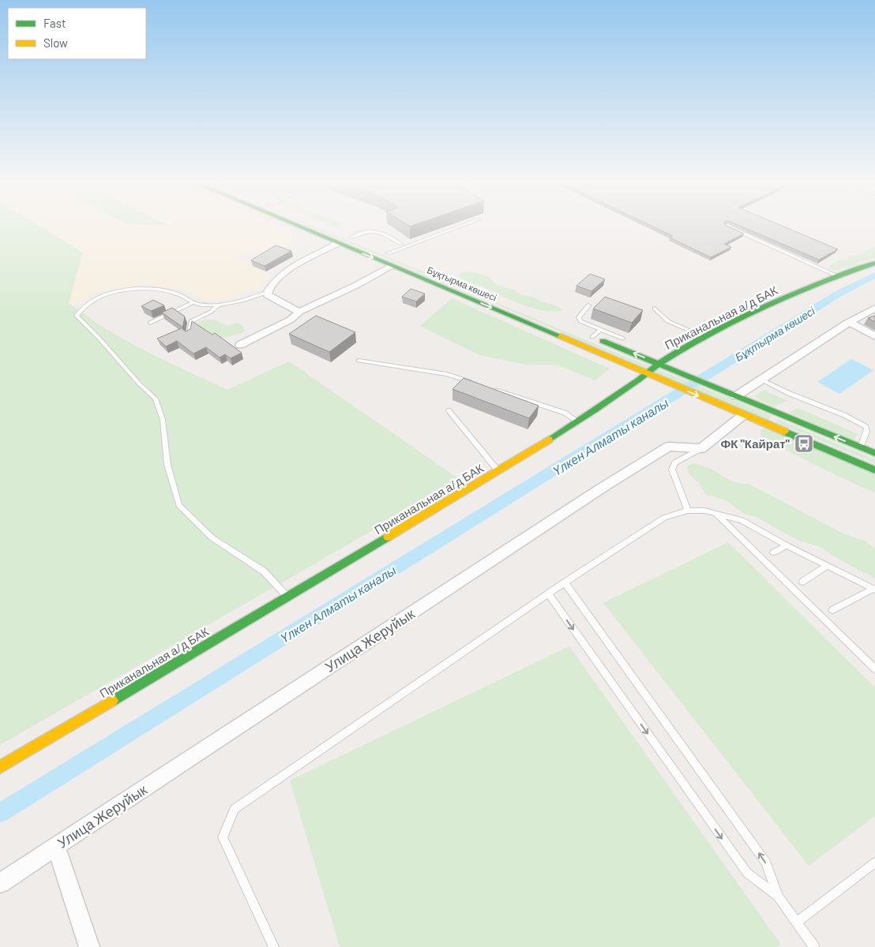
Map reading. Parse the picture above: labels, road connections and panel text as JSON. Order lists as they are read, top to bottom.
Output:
{
  "streets": {
    "main road": ["Бұқтырма көшесі", "Приканальная а/д БАК"],
    "street": ["Улица Жеруйык"]
  },
  "crossings": [
    ["Бұқтырма көшесі", "Приканальная а/д БАК"]
  ],
  "water": ["Бұқтырма көшесі", "Үлкен Алматы каналы"],
  "places": {
    "bus stop": ["ФК \"Кайрат\""]
  },
  "legend": ["Fast", "Slow"]
}
